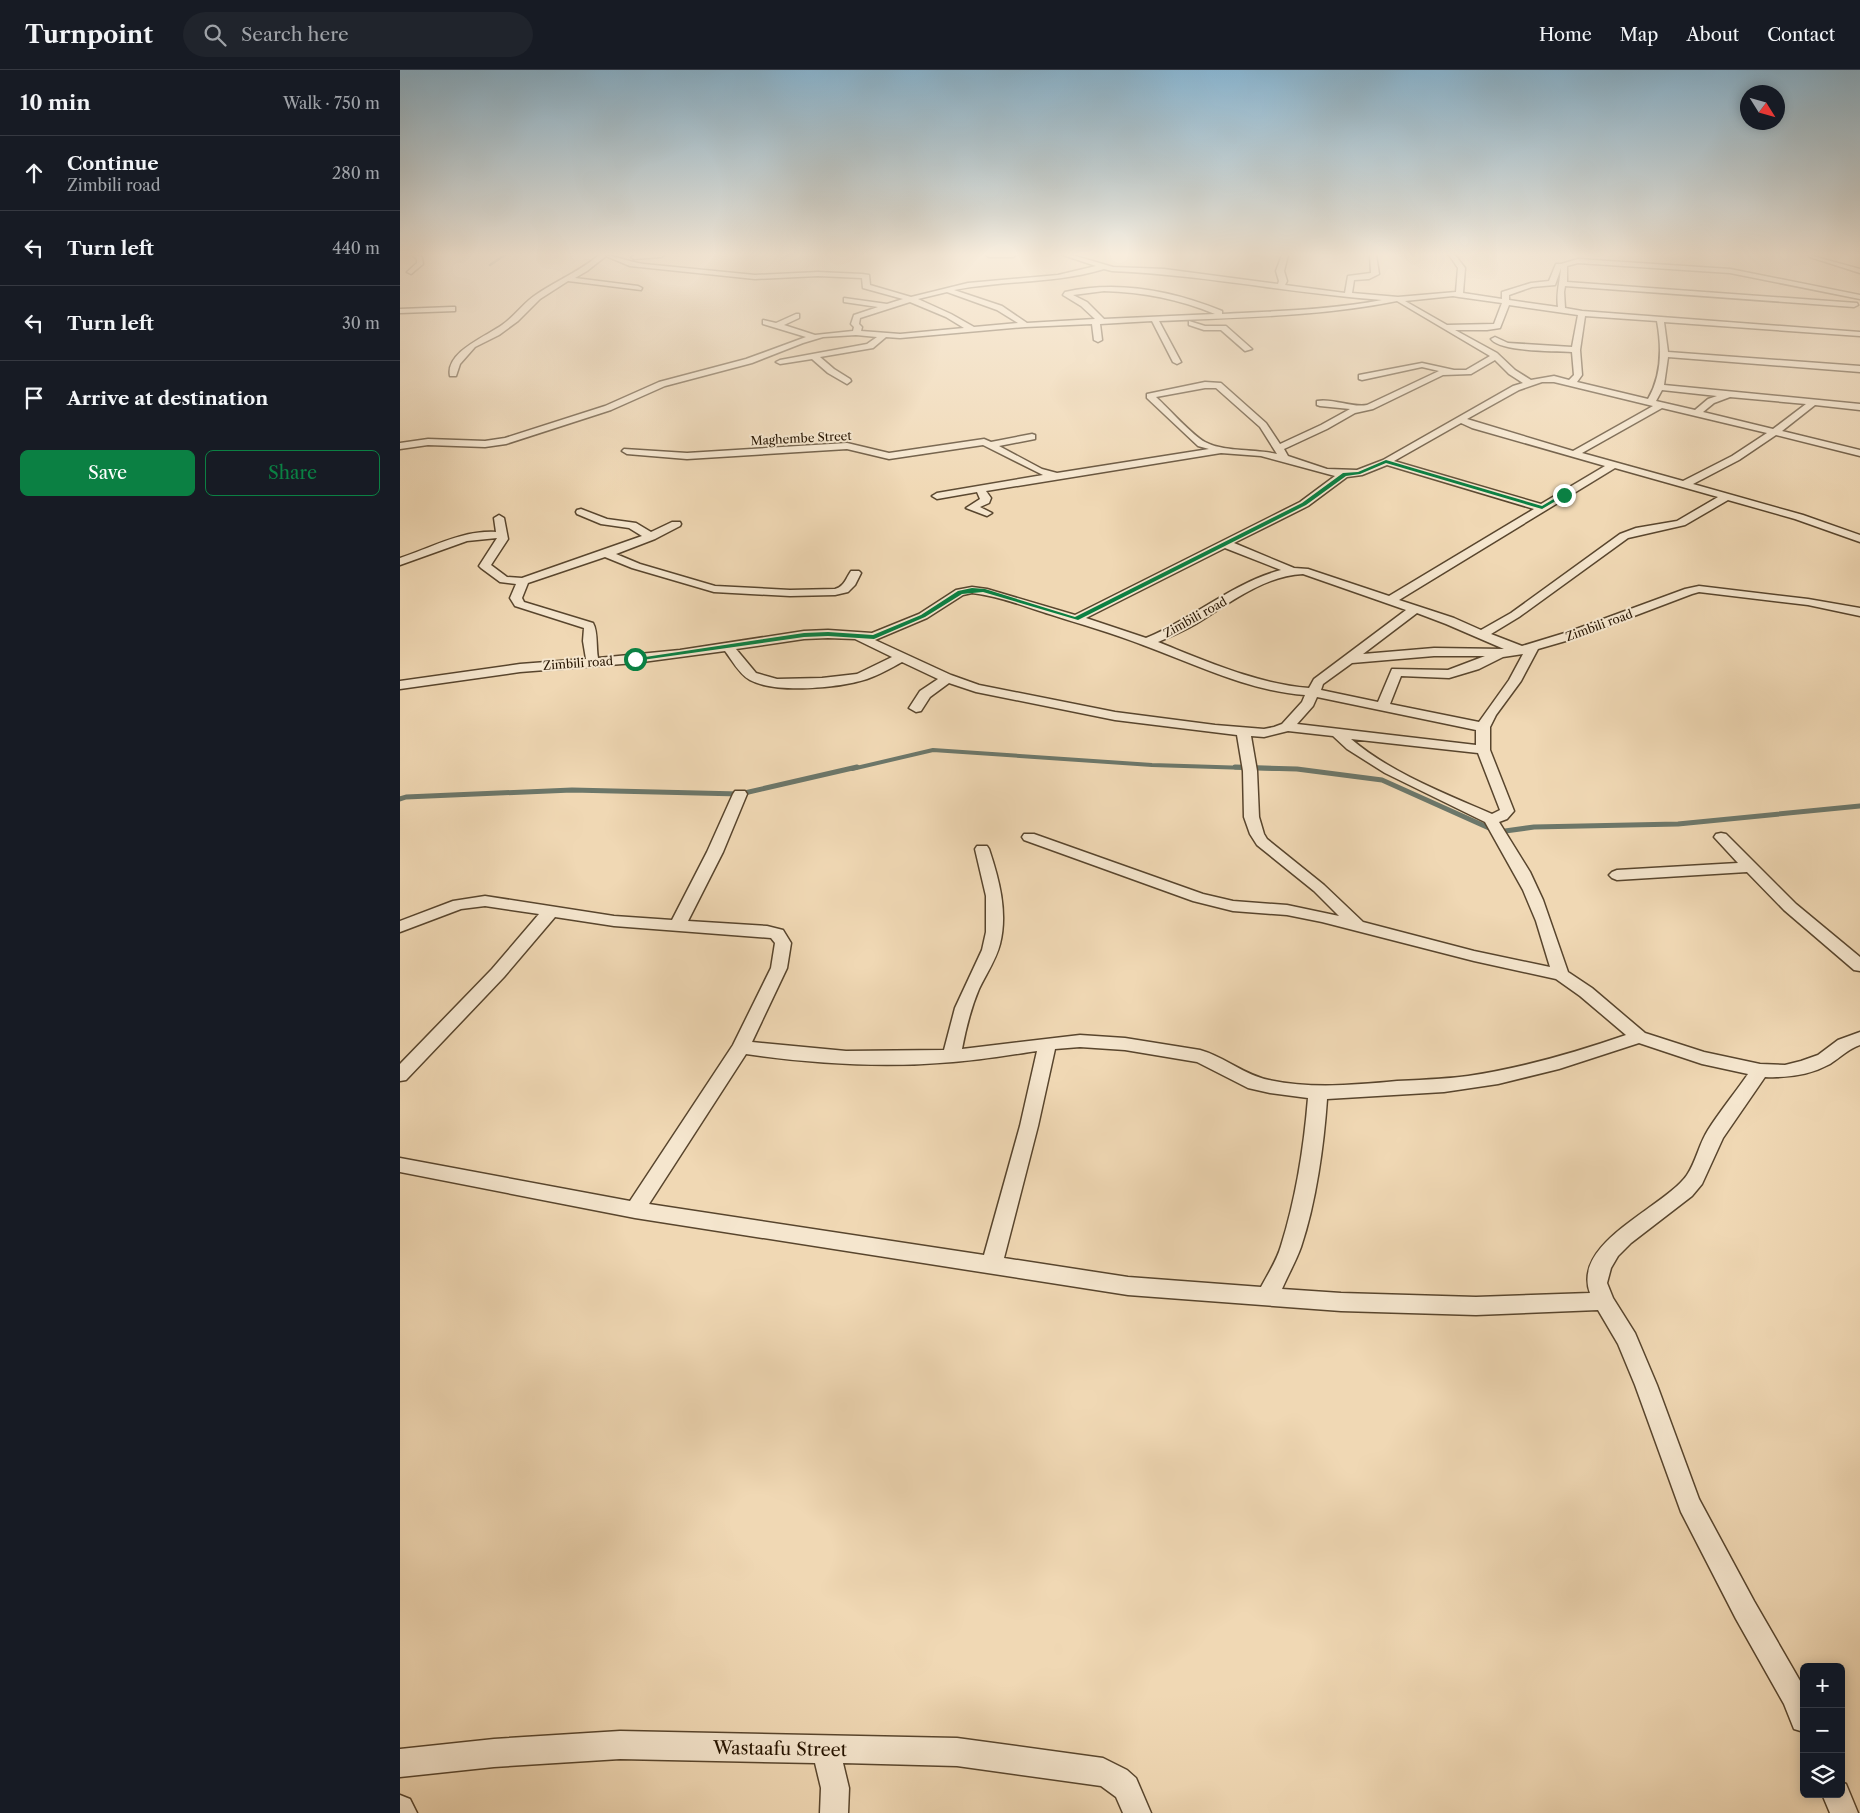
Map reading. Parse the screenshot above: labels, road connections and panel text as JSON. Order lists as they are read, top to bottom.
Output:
{
  "streets": {
    "street": ["Maghembe Street", "Zimbili road", "Wastaafu Street"]
  },
  "north": "bottom right",
  "page": {
    "header": "Turnpoint",
    "search": "Search here",
    "nav": [
      "Home",
      "Map",
      "About",
      "Contact"
    ],
    "heading": ["10 min", "Walk · 750 m"],
    "list": [
      ["Continue", "Zimbili road", "280 m"],
      ["Turn left", "440 m"],
      ["Turn left", "30 m"],
      "Arrive at destination"
    ],
    "buttons": ["Save", "Share"],
    "map_buttons": ["+", "−"]
  }
}
